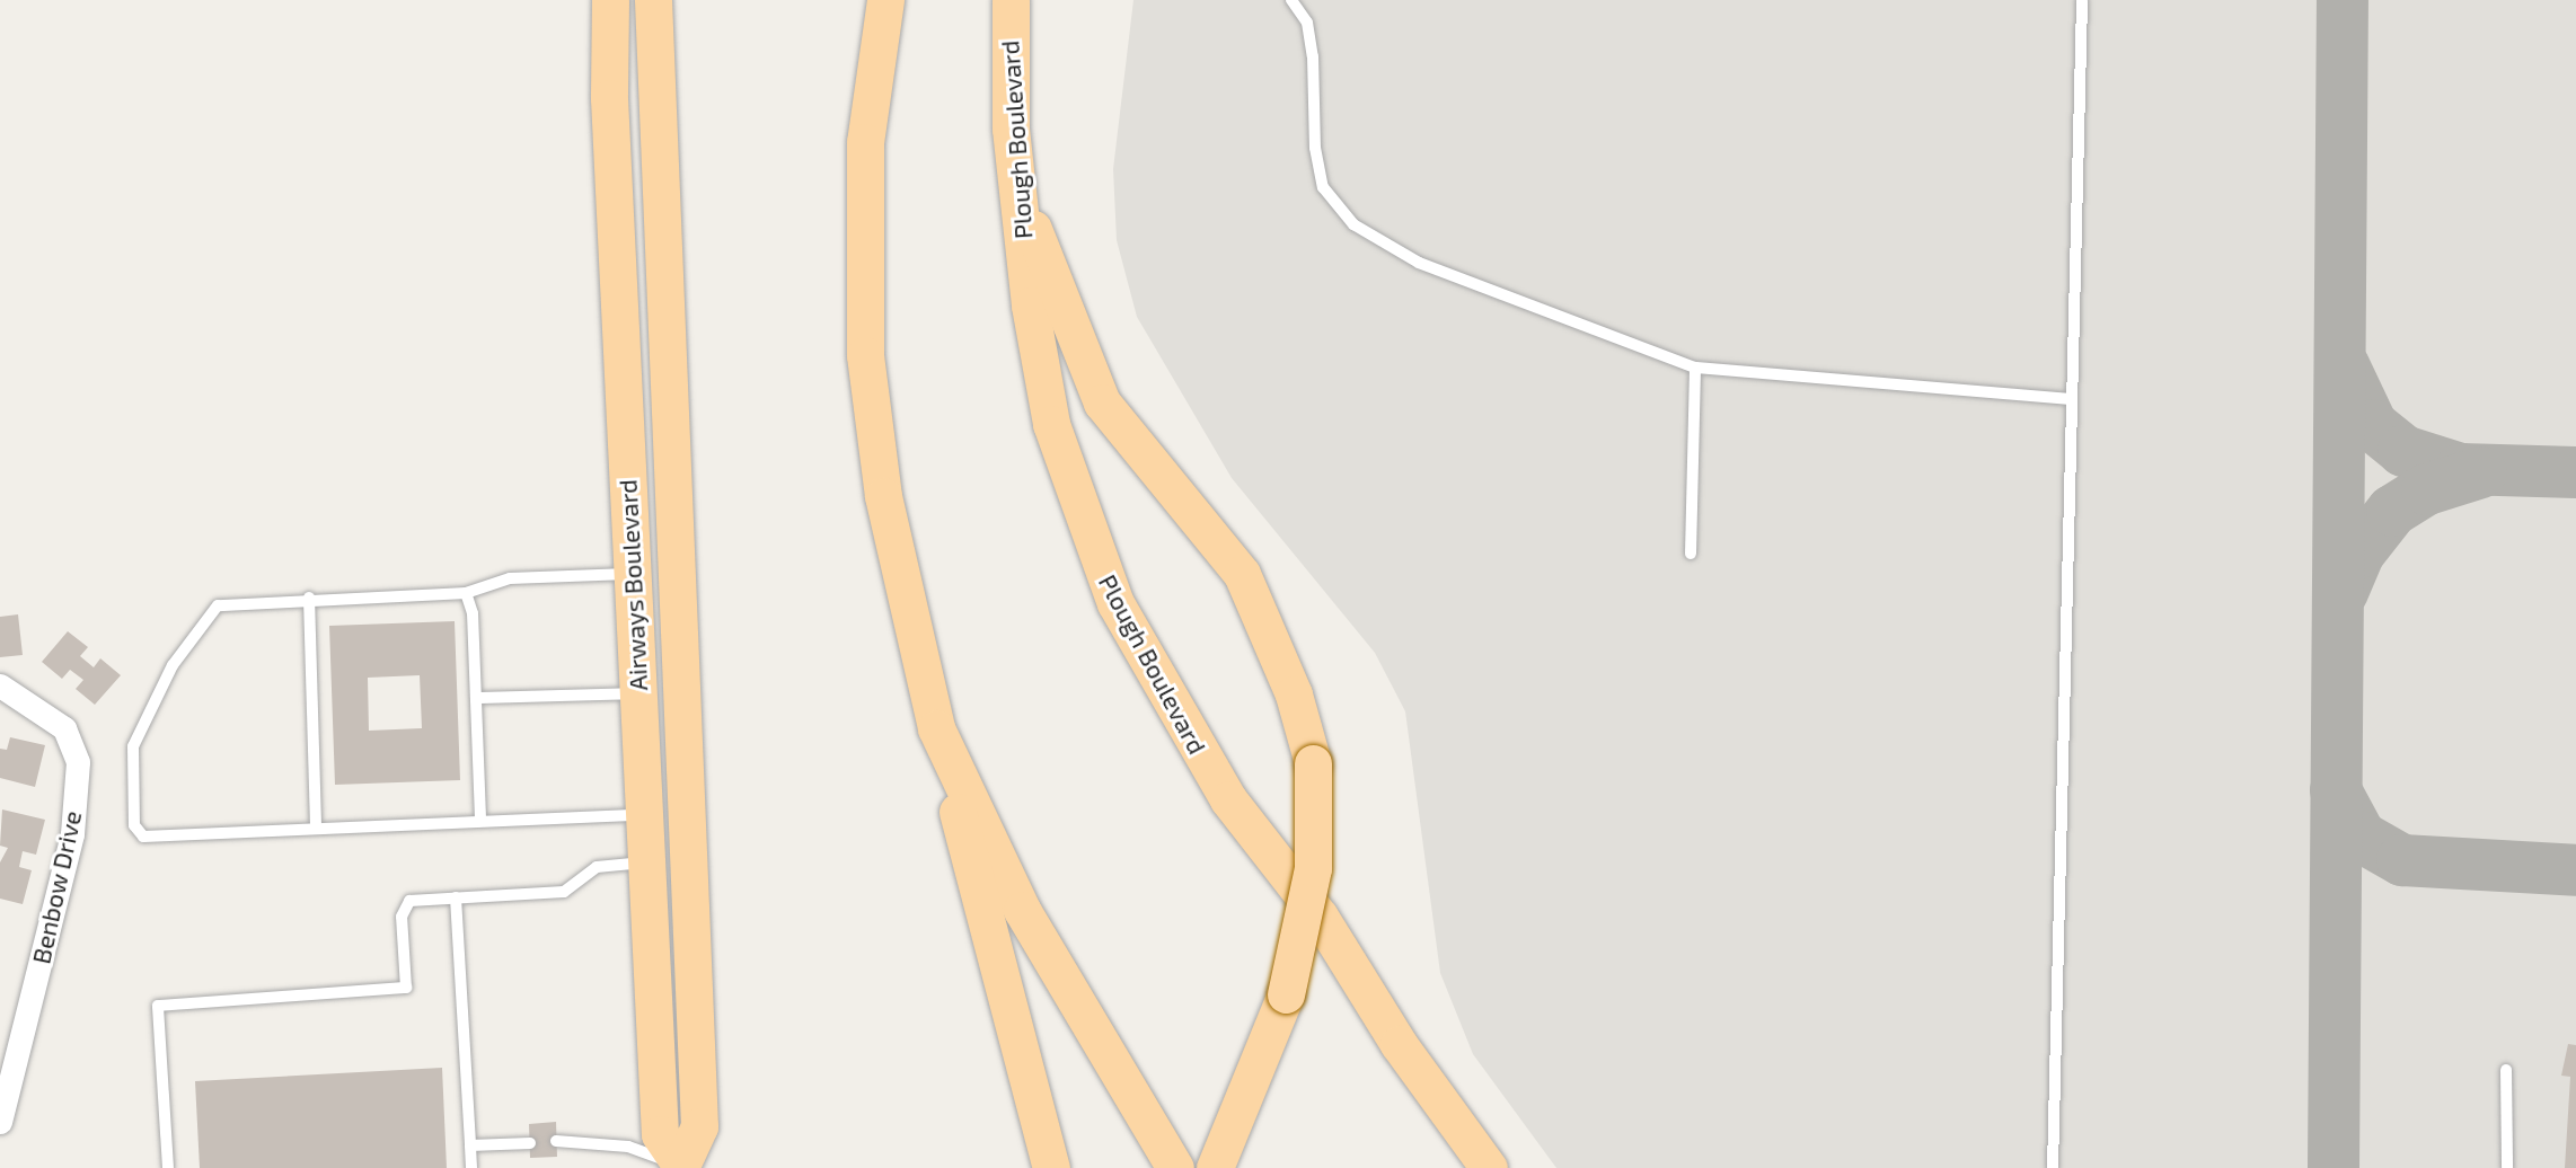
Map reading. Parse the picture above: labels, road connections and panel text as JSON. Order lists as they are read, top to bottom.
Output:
{
  "streets": {
    "main road": ["Plough Boulevard", "Airways Boulevard"],
    "street": ["Benbow Drive"]
  }
}
